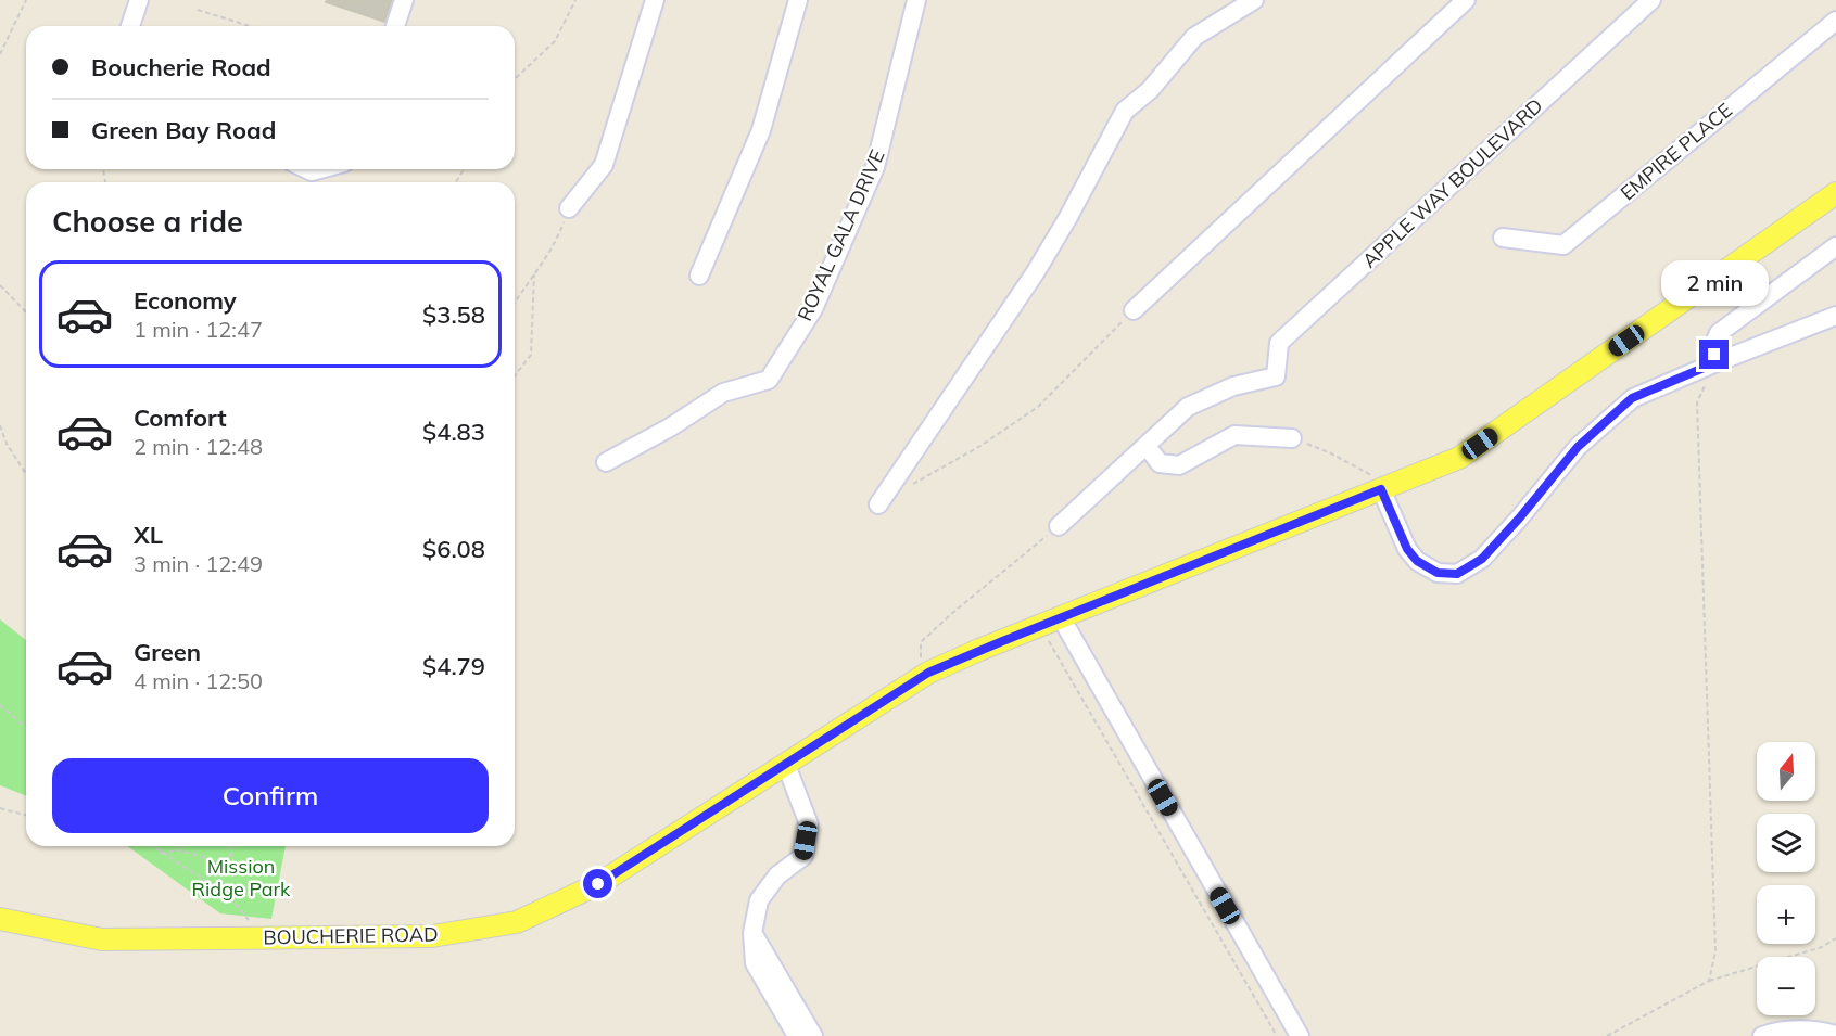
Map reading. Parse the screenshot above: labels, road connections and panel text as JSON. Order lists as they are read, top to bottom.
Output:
{
  "streets": {
    "main road": ["BOUCHERIE ROAD"],
    "street": ["EMPIRE PLACE", "APPLE WAY BOULEVARD", "ROYAL GALA DRIVE"]
  },
  "parks": ["Mission Ridge Park"],
  "north": "top",
  "page": {
    "banner": ["Boucherie Road", "Green Bay Road"],
    "heading": "Choose a ride",
    "bubble": "2 min",
    "list": [
      {
        "name": "Economy",
        "note": "1 min · 12:47",
        "value": "$3.58"
      },
      {
        "name": "Comfort",
        "note": "2 min · 12:48",
        "value": "$4.83"
      },
      {
        "name": "XL",
        "note": "3 min · 12:49",
        "value": "$6.08"
      },
      {
        "name": "Green",
        "note": "4 min · 12:50",
        "value": "$4.79"
      }
    ],
    "map_buttons": ["+", "−"],
    "buttons": "Confirm"
  }
}
